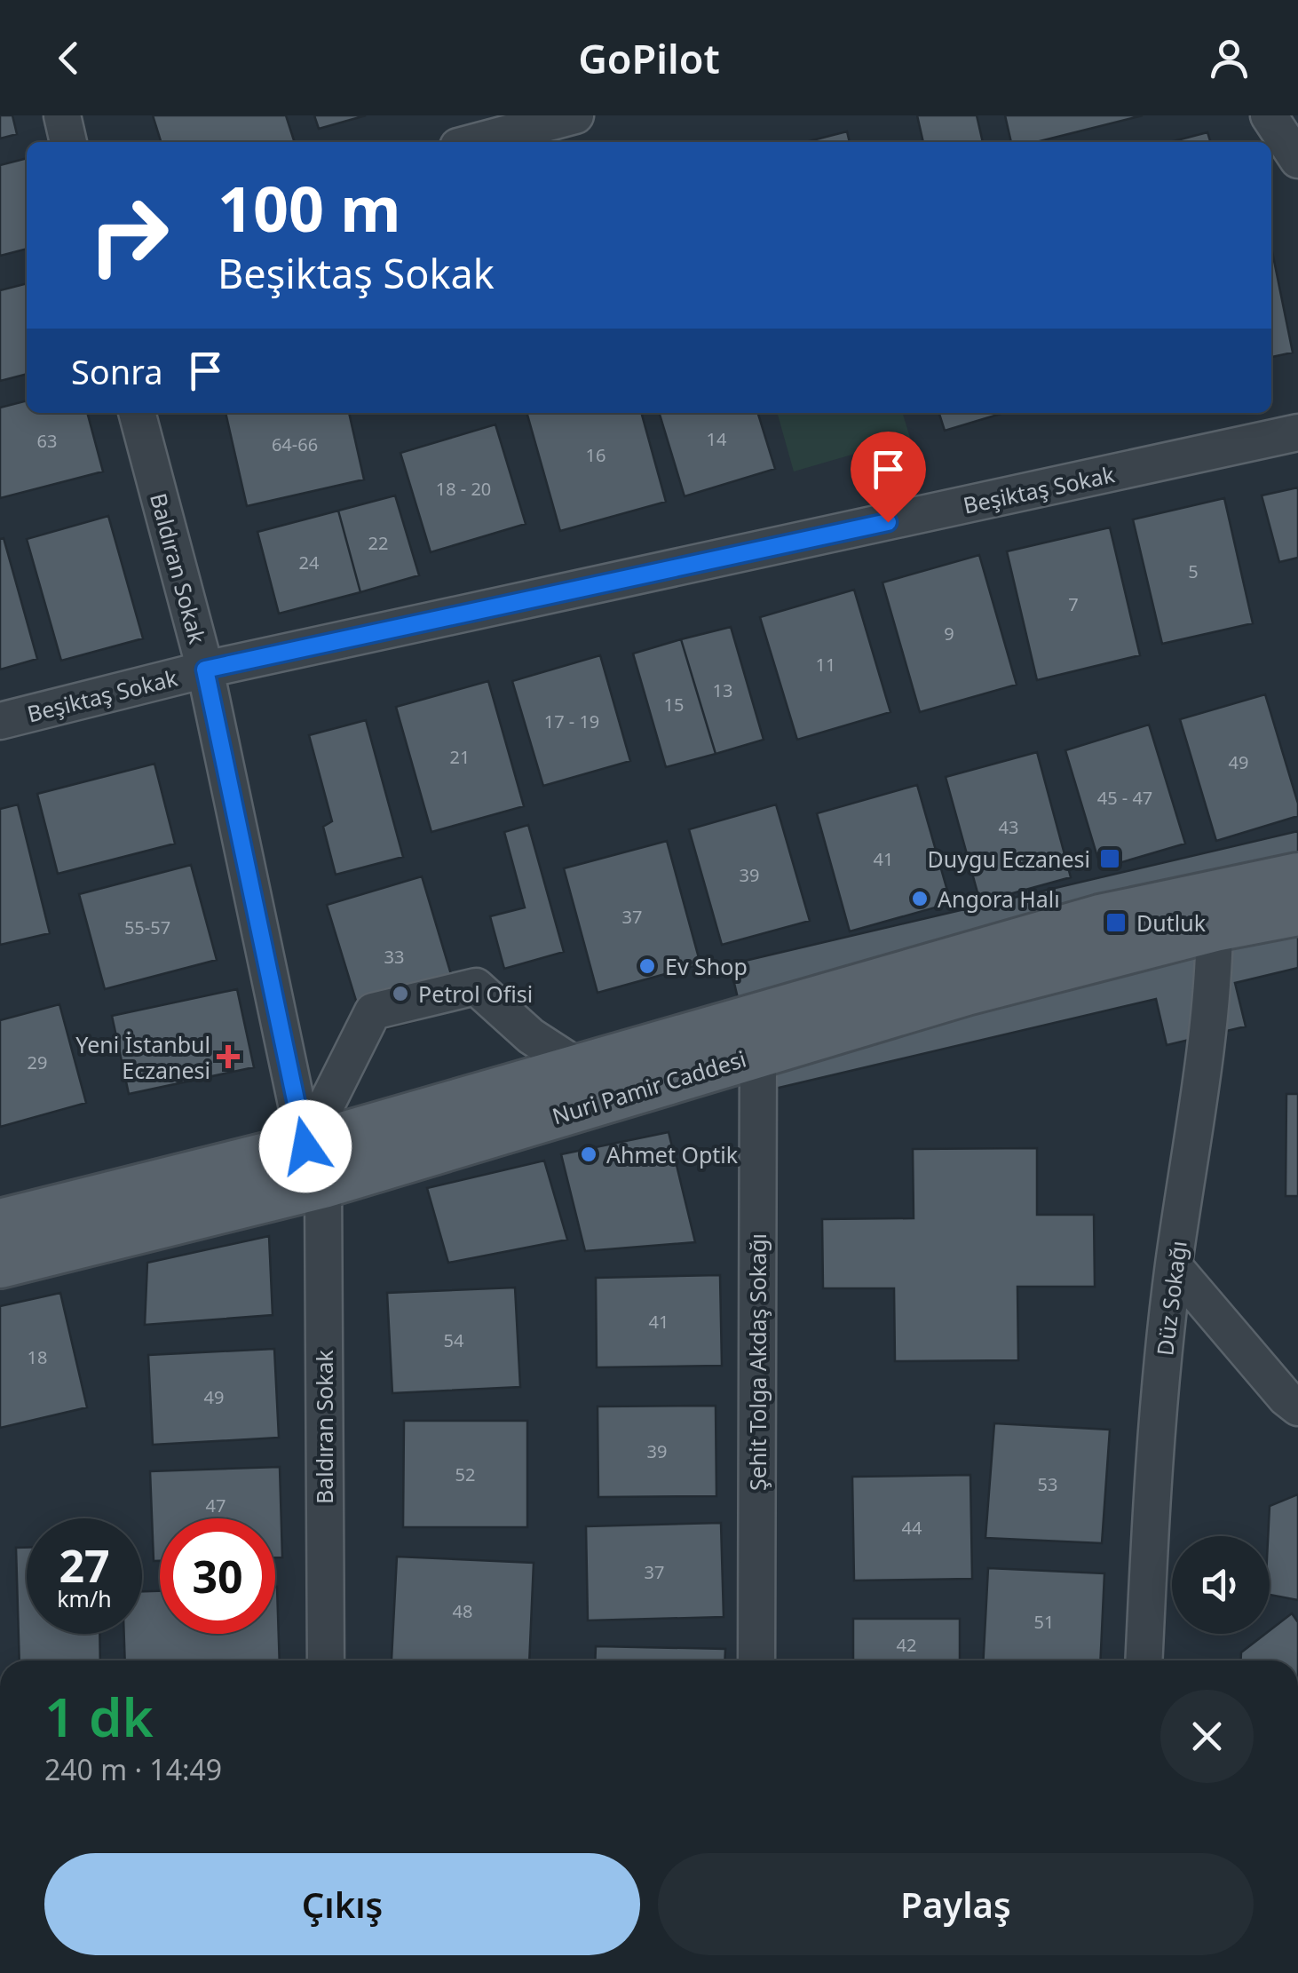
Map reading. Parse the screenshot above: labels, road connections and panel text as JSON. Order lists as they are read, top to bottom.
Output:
{
  "streets": {
    "main road": ["Nuri Pamir Caddesi"],
    "street": [
      "Beşiktaş Sokak",
      "Baldıran Sokak",
      "Düz Sokağı",
      "Şehit Tolga Akdaş Sokağı"
    ]
  },
  "crossings": [
    ["Beşiktaş Sokak", "Baldıran Sokak"],
    ["Baldıran Sokak", "Nuri Pamir Caddesi"],
    ["Nuri Pamir Caddesi", "Düz Sokağı"],
    ["Nuri Pamir Caddesi", "Şehit Tolga Akdaş Sokağı"]
  ],
  "places": {
    "transit": ["Duygu Eczanesi", "Dutluk"],
    "other": [
      "Angora Halı",
      "Ev Shop",
      "Petrol Ofisi",
      "Ahmet Optik"
    ],
    "health": ["Yeni İstanbul Eczanesi"]
  },
  "house_numbers": [
    "14",
    "63",
    "64-66",
    "16",
    "18 - 20",
    "22",
    "24",
    "5",
    "7",
    "9",
    "11",
    "13",
    "15",
    "17 - 19",
    "21",
    "49",
    "45 - 47",
    "43",
    "41",
    "39",
    "37",
    "55-57",
    "33",
    "29",
    "41",
    "54",
    "18",
    "49",
    "39",
    "52",
    "53",
    "47",
    "44",
    "37",
    "48",
    "51",
    "42"
  ],
  "page": {
    "header": "GoPilot",
    "turn": ["100 m", "Beşiktaş Sokak"],
    "then": "Sonra",
    "speed": "27 km/h",
    "limit": "30",
    "heading": ["1 dk", "240 m · 14:49"],
    "buttons": ["Çıkış", "Paylaş"]
  }
}
